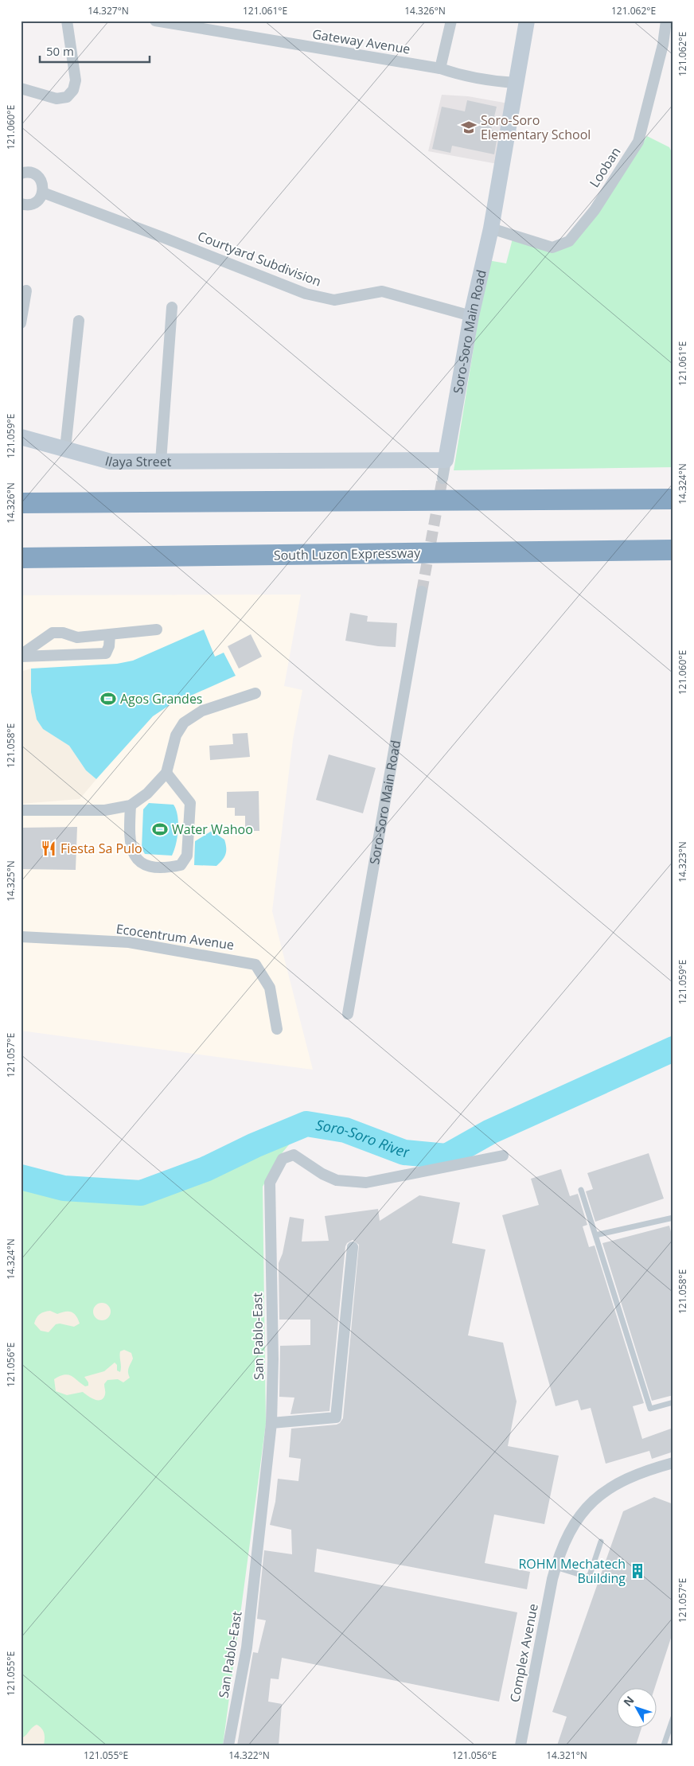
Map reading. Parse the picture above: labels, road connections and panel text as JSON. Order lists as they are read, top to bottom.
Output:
{
  "streets": {
    "highway": ["South Luzon Expressway"],
    "street": [
      "Gateway Avenue",
      "Looban",
      "Courtyard Subdivision",
      "Soro-Soro Main Road",
      "Ilaya Street",
      "Ecocentrum Avenue",
      "San Pablo-East",
      "Complex Avenue"
    ]
  },
  "crossings": [
    ["Gateway Avenue", "Soro-Soro Main Road"],
    ["Looban", "Soro-Soro Main Road"],
    ["Courtyard Subdivision", "Soro-Soro Main Road"],
    ["Soro-Soro Main Road", "Ilaya Street"]
  ],
  "water": ["Soro-Soro River"],
  "places": {
    "school or university": ["Soro-Soro Elementary School"],
    "sports": ["Agos Grandes", "Water Wahoo"],
    "restaurant": ["Fiesta Sa Pulo"],
    "building": ["ROHM Mechatech Building"]
  },
  "scale_bar": "50 m",
  "north": "top left",
  "coordinates": [
    "14.327°N",
    "121.061°E",
    "14.326°N",
    "121.062°E",
    "121.060°E",
    "121.059°E",
    "14.324°N",
    "121.058°E",
    "14.323°N",
    "14.325°N",
    "121.057°E",
    "121.056°E",
    "121.055°E",
    "14.322°N",
    "14.321°N"
  ]
}
